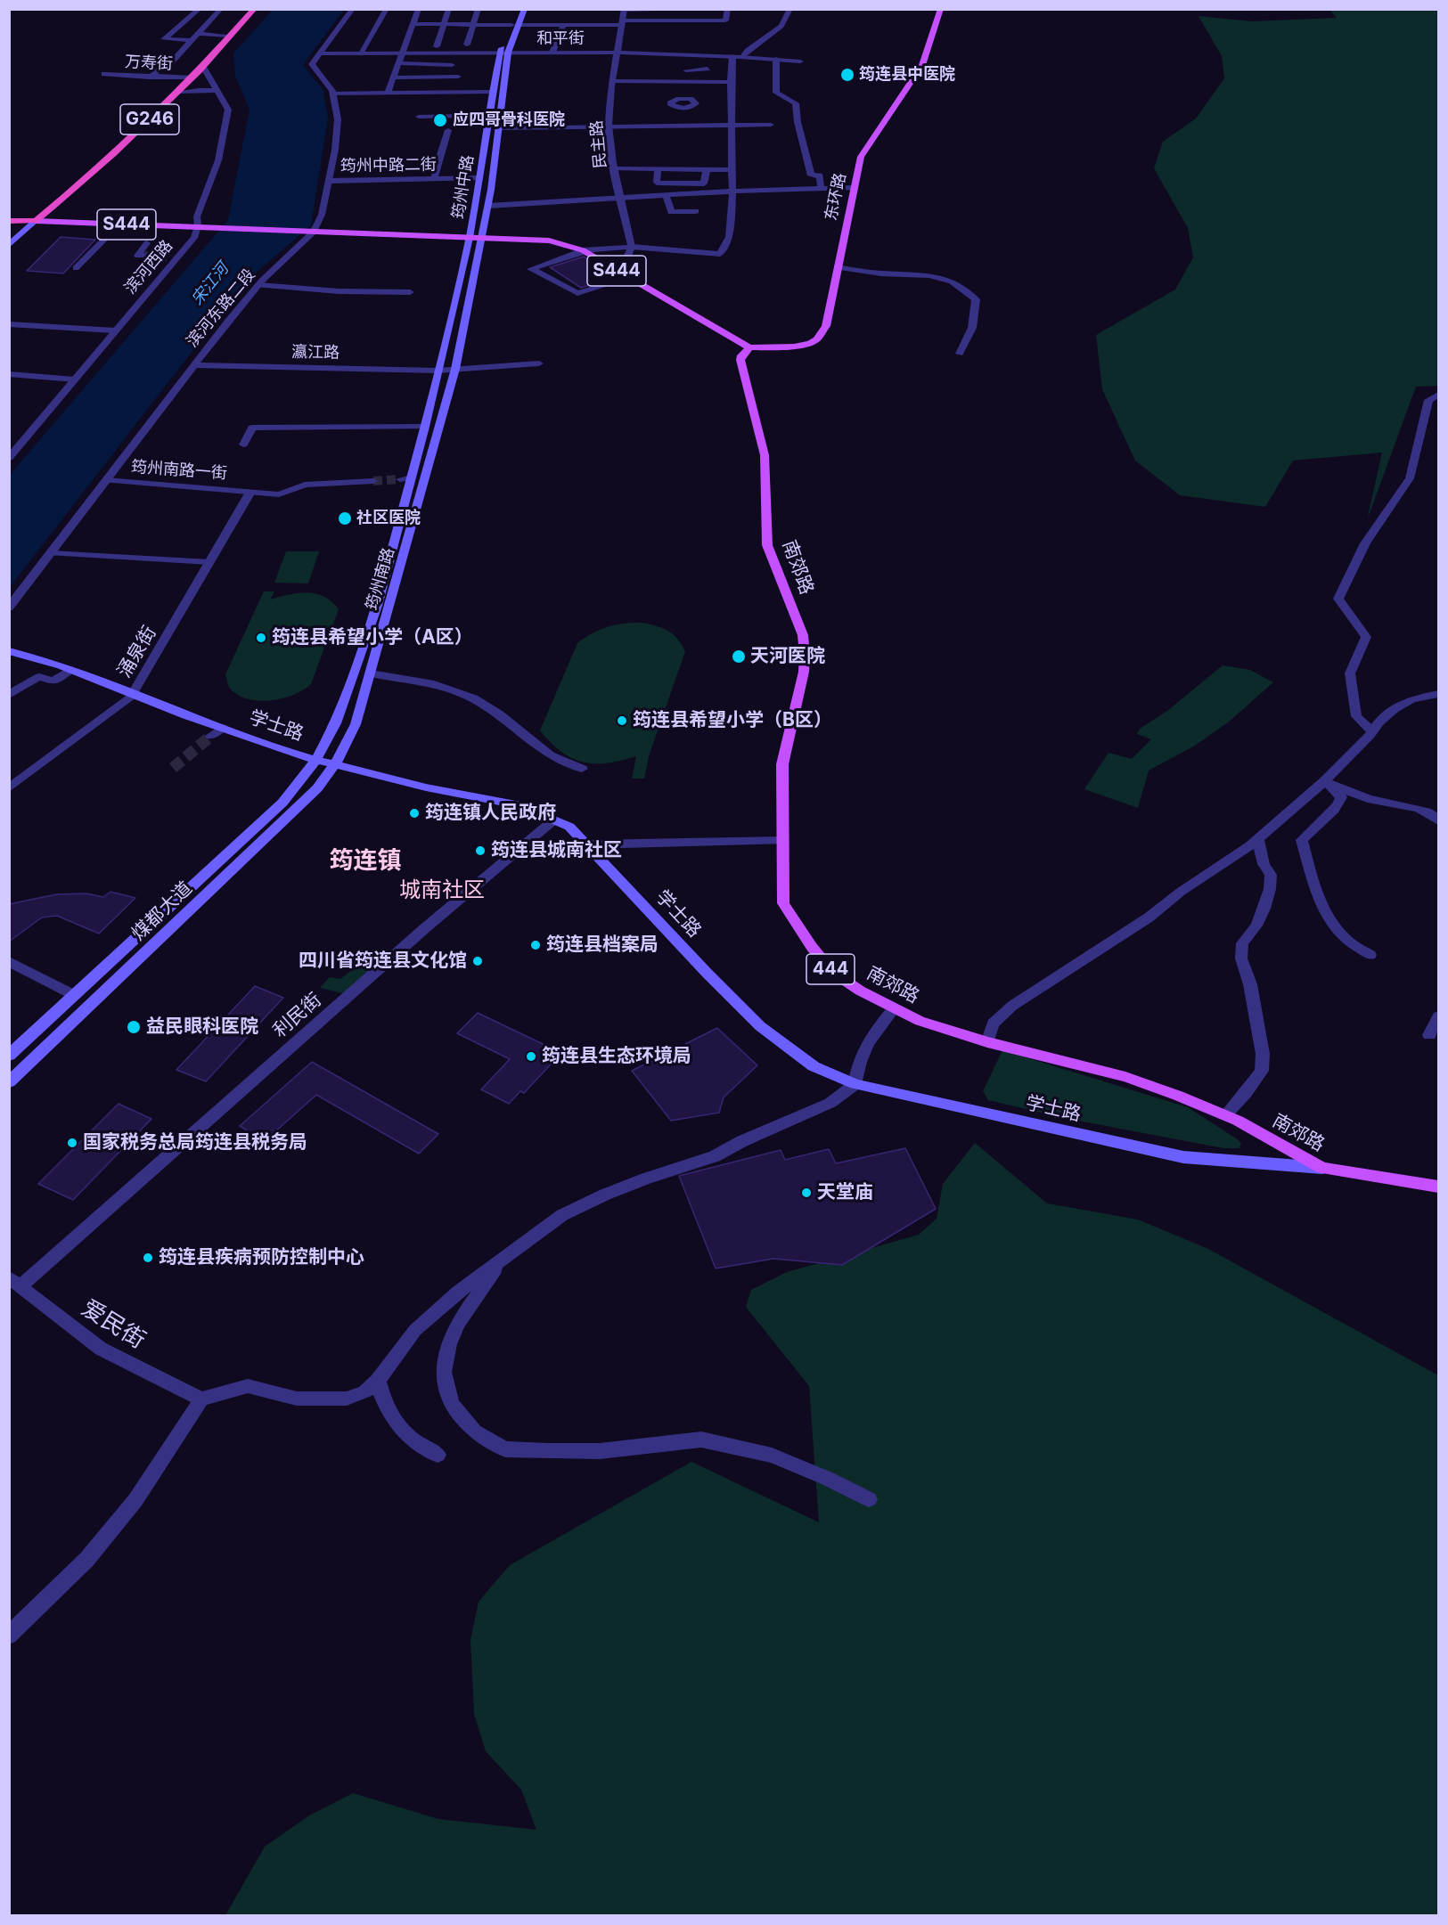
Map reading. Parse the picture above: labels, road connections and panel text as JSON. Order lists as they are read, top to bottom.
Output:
{
  "streets": {
    "highway": ["G246"],
    "main road": [
      "筠州中路",
      "东环路",
      "S444",
      "南郊路",
      "筠州南路",
      "学士路",
      "煤都大道",
      "444"
    ],
    "street": [
      "和平街",
      "万寿街",
      "民主路",
      "筠州中路二街",
      "滨河西路",
      "滨河东路二段",
      "瀛江路",
      "筠州南路一街",
      "涌泉街",
      "利民街",
      "爱民街"
    ]
  },
  "crossings": [
    ["和平街", "民主路"],
    ["和平街", "筠州中路"],
    ["和平街", "滨河东路二段"],
    ["万寿街", "G246"],
    ["G246", "S444"],
    ["G246", "滨河西路"],
    ["筠州中路二街", "筠州中路"],
    ["筠州中路二街", "滨河东路二段"],
    ["筠州中路", "S444"],
    ["筠州中路", "瀛江路"],
    ["筠州中路", "筠州南路"],
    ["东环路", "S444"],
    ["东环路", "南郊路"],
    ["S444", "滨河西路"],
    ["S444", "滨河东路二段"],
    ["S444", "南郊路"],
    ["滨河东路二段", "瀛江路"],
    ["滨河东路二段", "筠州南路一街"],
    ["瀛江路", "筠州南路"],
    ["筠州南路一街", "涌泉街"],
    ["南郊路", "学士路"],
    ["筠州南路", "学士路"],
    ["筠州南路", "煤都大道"],
    ["涌泉街", "学士路"],
    ["学士路", "煤都大道"],
    ["学士路", "利民街"],
    ["利民街", "爱民街"]
  ],
  "districts": ["筠连镇", "城南社区"],
  "water": ["宋江河"],
  "places": [
    "筠连县中医院",
    "应四哥骨科医院",
    "社区医院",
    "筠连县希望小学（A区）",
    "天河医院",
    "筠连县希望小学（B区）",
    "筠连镇人民政府",
    "筠连县城南社区",
    "筠连县档案局",
    "四川省筠连县文化馆",
    "益民眼科医院",
    "筠连县生态环境局",
    "国家税务总局筠连县税务局",
    "天堂庙",
    "筠连县疾病预防控制中心"
  ]
}
